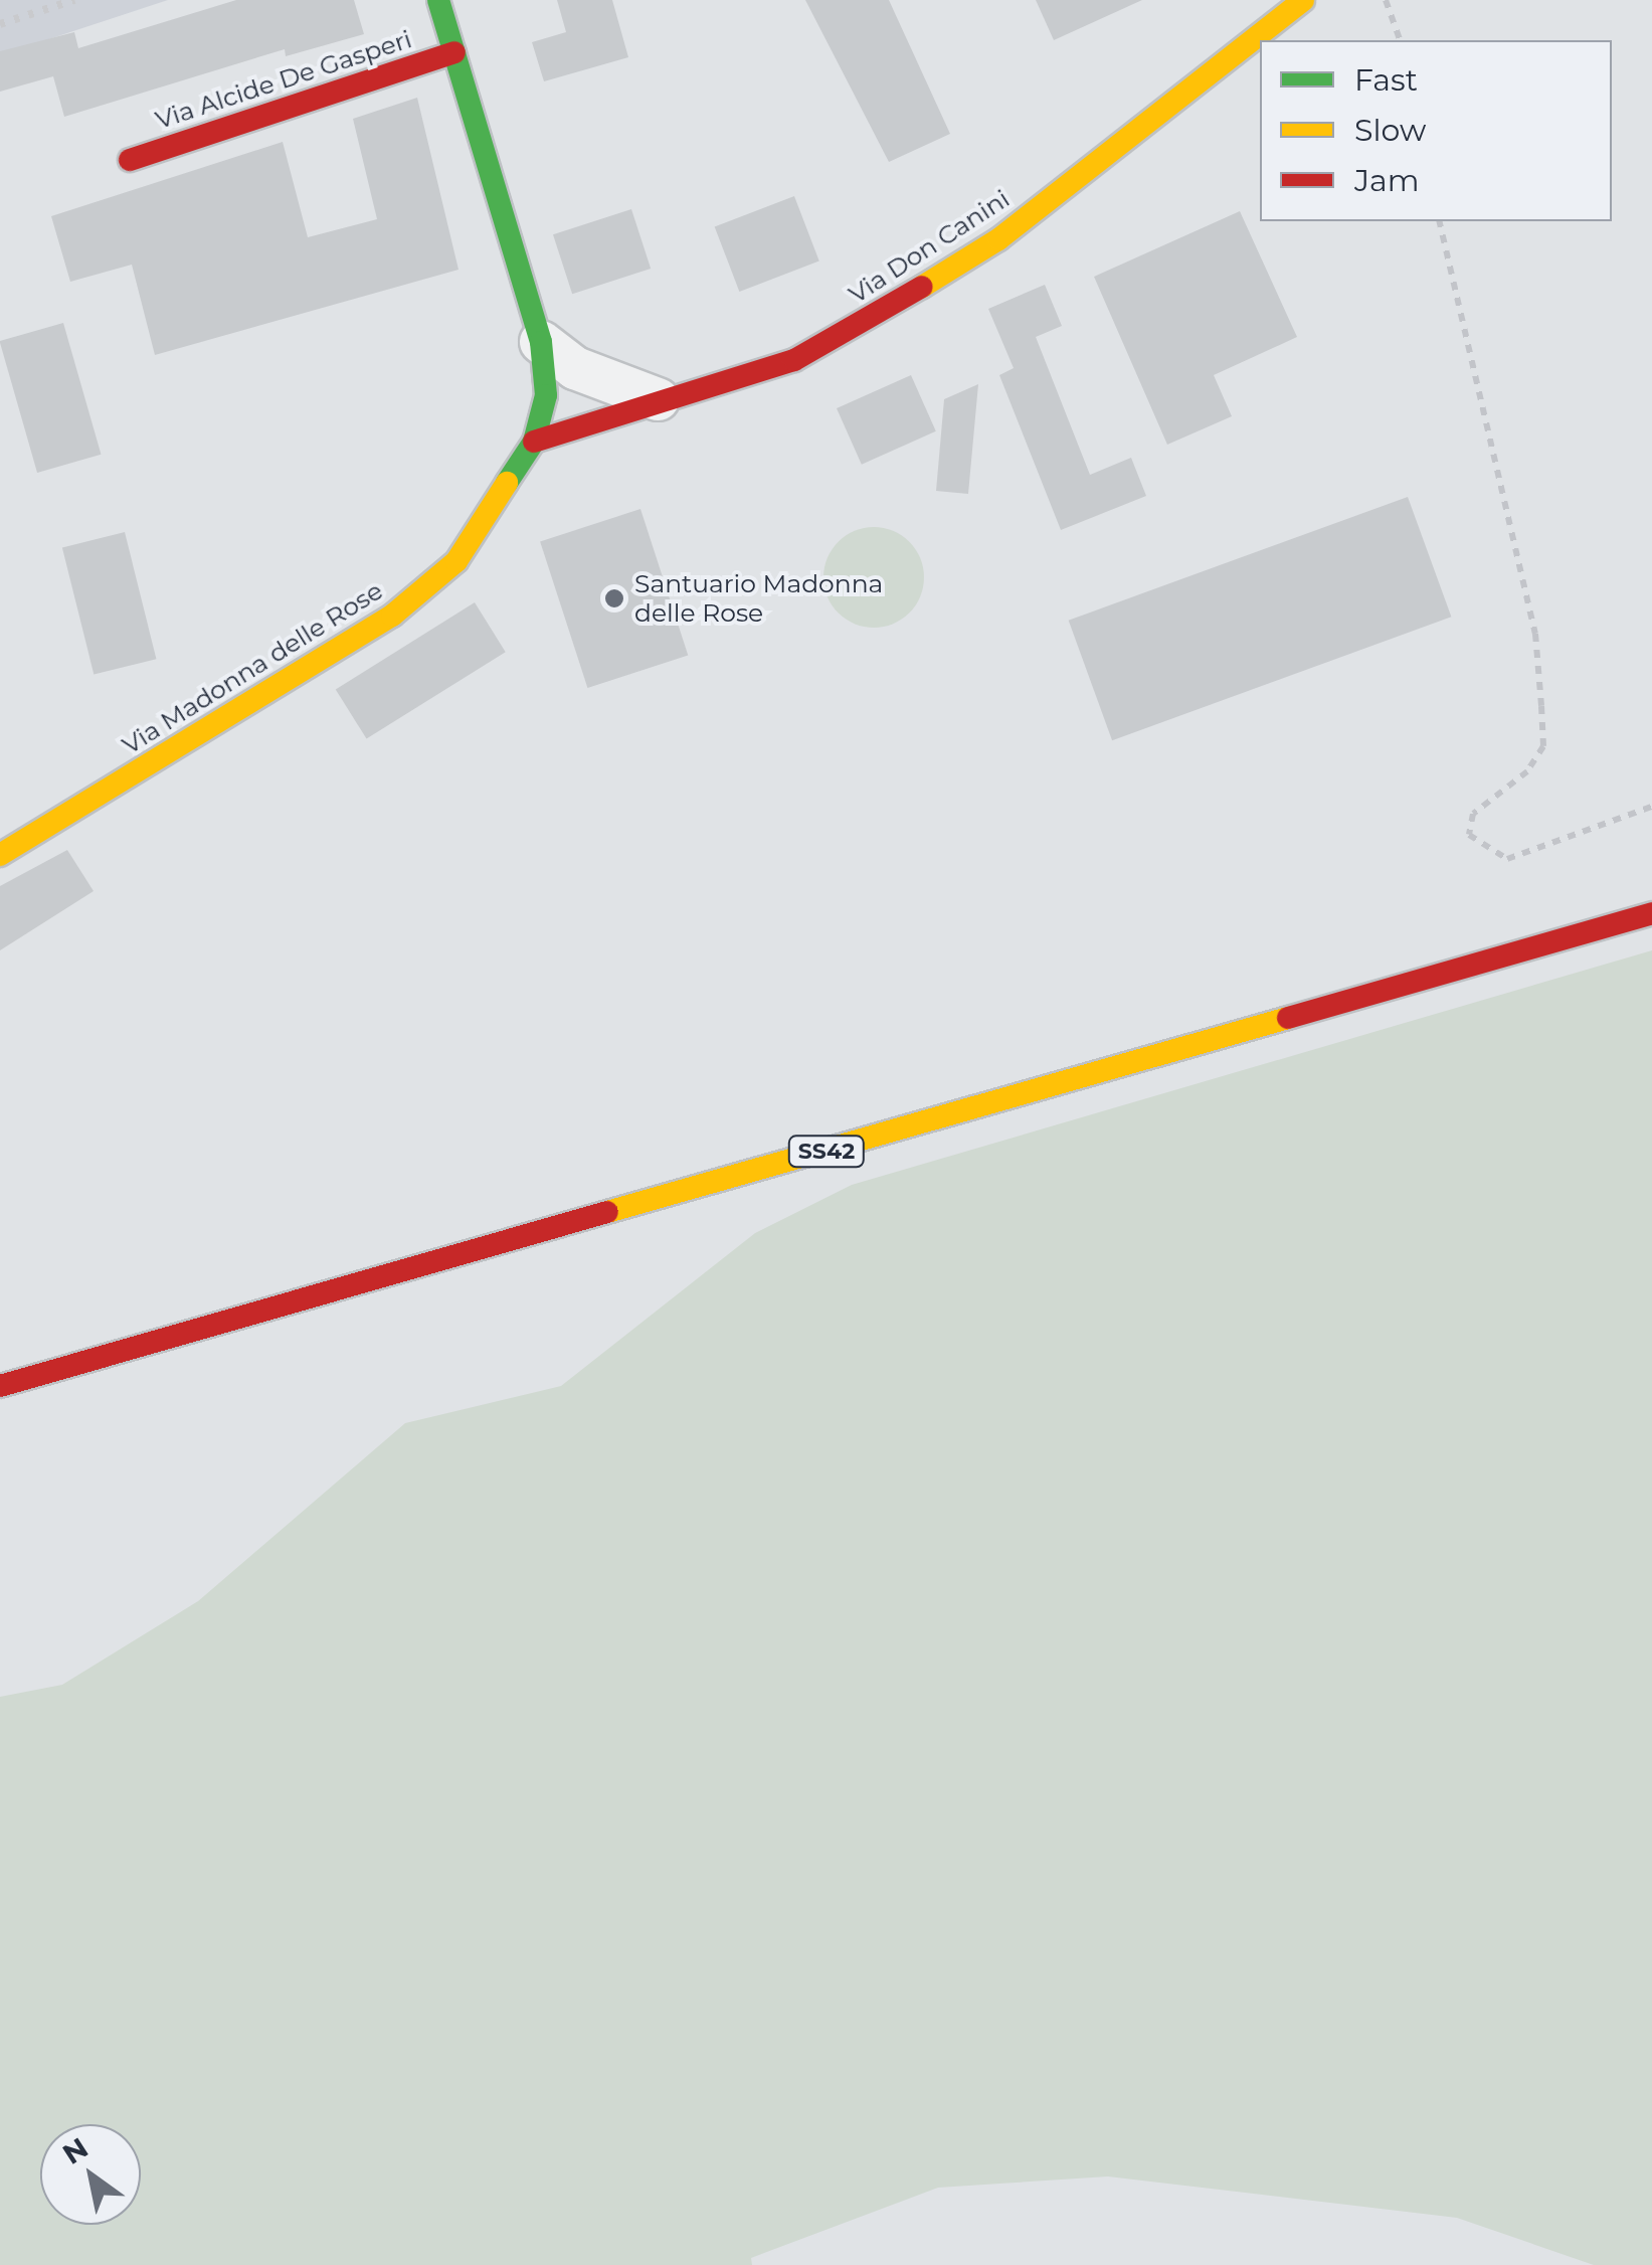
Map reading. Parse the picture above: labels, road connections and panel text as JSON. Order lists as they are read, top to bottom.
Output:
{
  "streets": {
    "main road": [
      "Via Alcide De Gasperi",
      "Via Don Canini",
      "Via Madonna delle Rose",
      "SS42"
    ]
  },
  "crossings": [
    ["Via Alcide De Gasperi", "Via Madonna delle Rose"],
    ["Via Don Canini", "Via Madonna delle Rose"]
  ],
  "places": ["Santuario Madonna delle Rose"],
  "legend": ["Fast", "Slow", "Jam"],
  "north": "top left"
}
